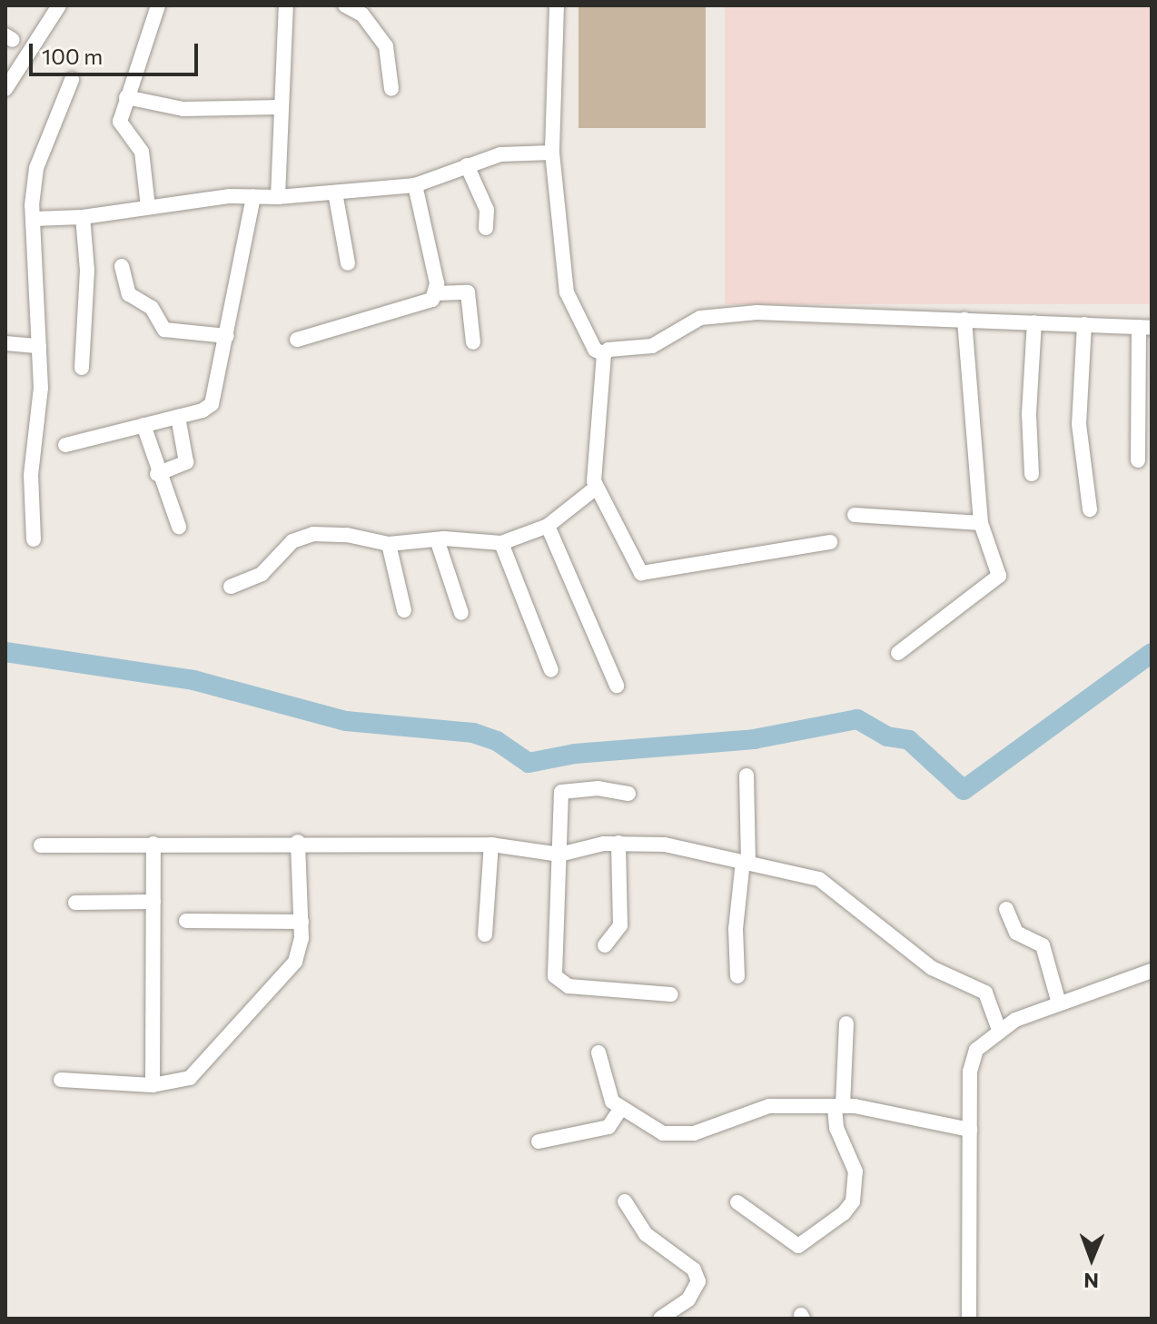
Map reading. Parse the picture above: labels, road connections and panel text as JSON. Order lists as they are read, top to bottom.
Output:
{
  "scale_bar": "100 m",
  "north": "bottom"
}
